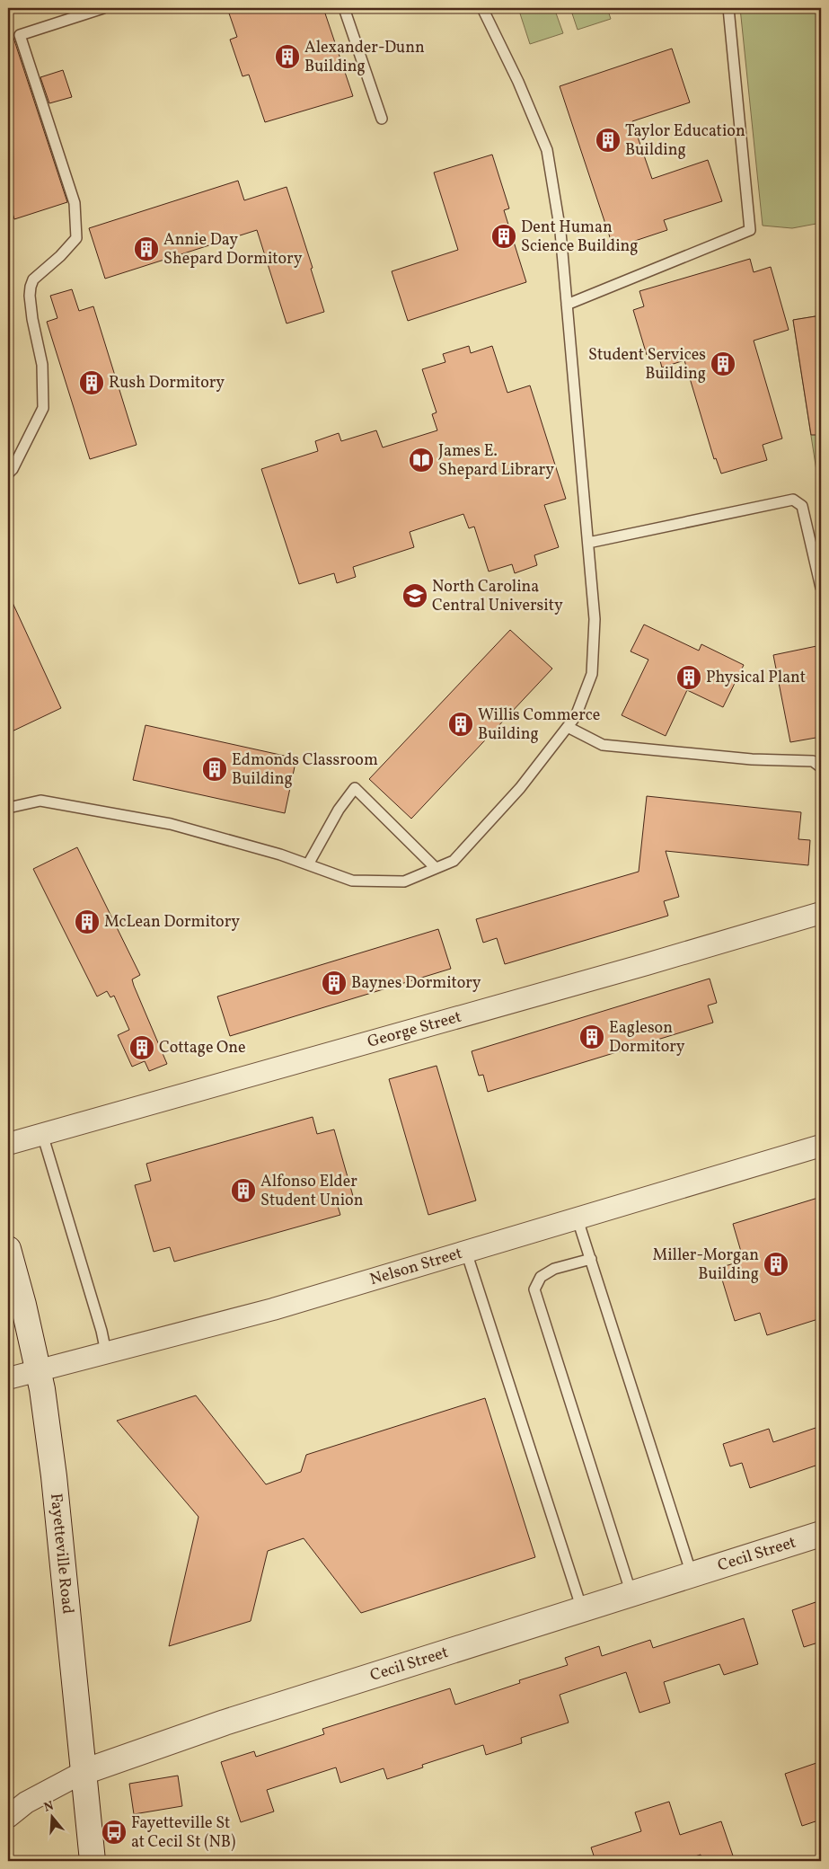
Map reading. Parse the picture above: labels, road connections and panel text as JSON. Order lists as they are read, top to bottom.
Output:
{
  "streets": {
    "street": [
      "George Street",
      "Nelson Street",
      "Fayetteville Road",
      "Cecil Street"
    ]
  },
  "crossings": [
    ["Nelson Street", "Fayetteville Road"],
    ["Fayetteville Road", "Cecil Street"]
  ],
  "places": {
    "building": [
      "Alexander-Dunn Building",
      "Taylor Education Building",
      "Dent Human Science Building",
      "Annie Day Shepard Dormitory",
      "Student Services Building",
      "Rush Dormitory",
      "Physical Plant",
      "Willis Commerce Building",
      "Edmonds Classroom Building",
      "McLean Dormitory",
      "Baynes Dormitory",
      "Eagleson Dormitory",
      "Cottage One",
      "Alfonso Elder Student Union",
      "Miller-Morgan Building"
    ],
    "library": ["James E. Shepard Library"],
    "school or university": ["North Carolina Central University"],
    "bus stop": ["Fayetteville St at Cecil St (NB)"]
  },
  "north": "top"
}
